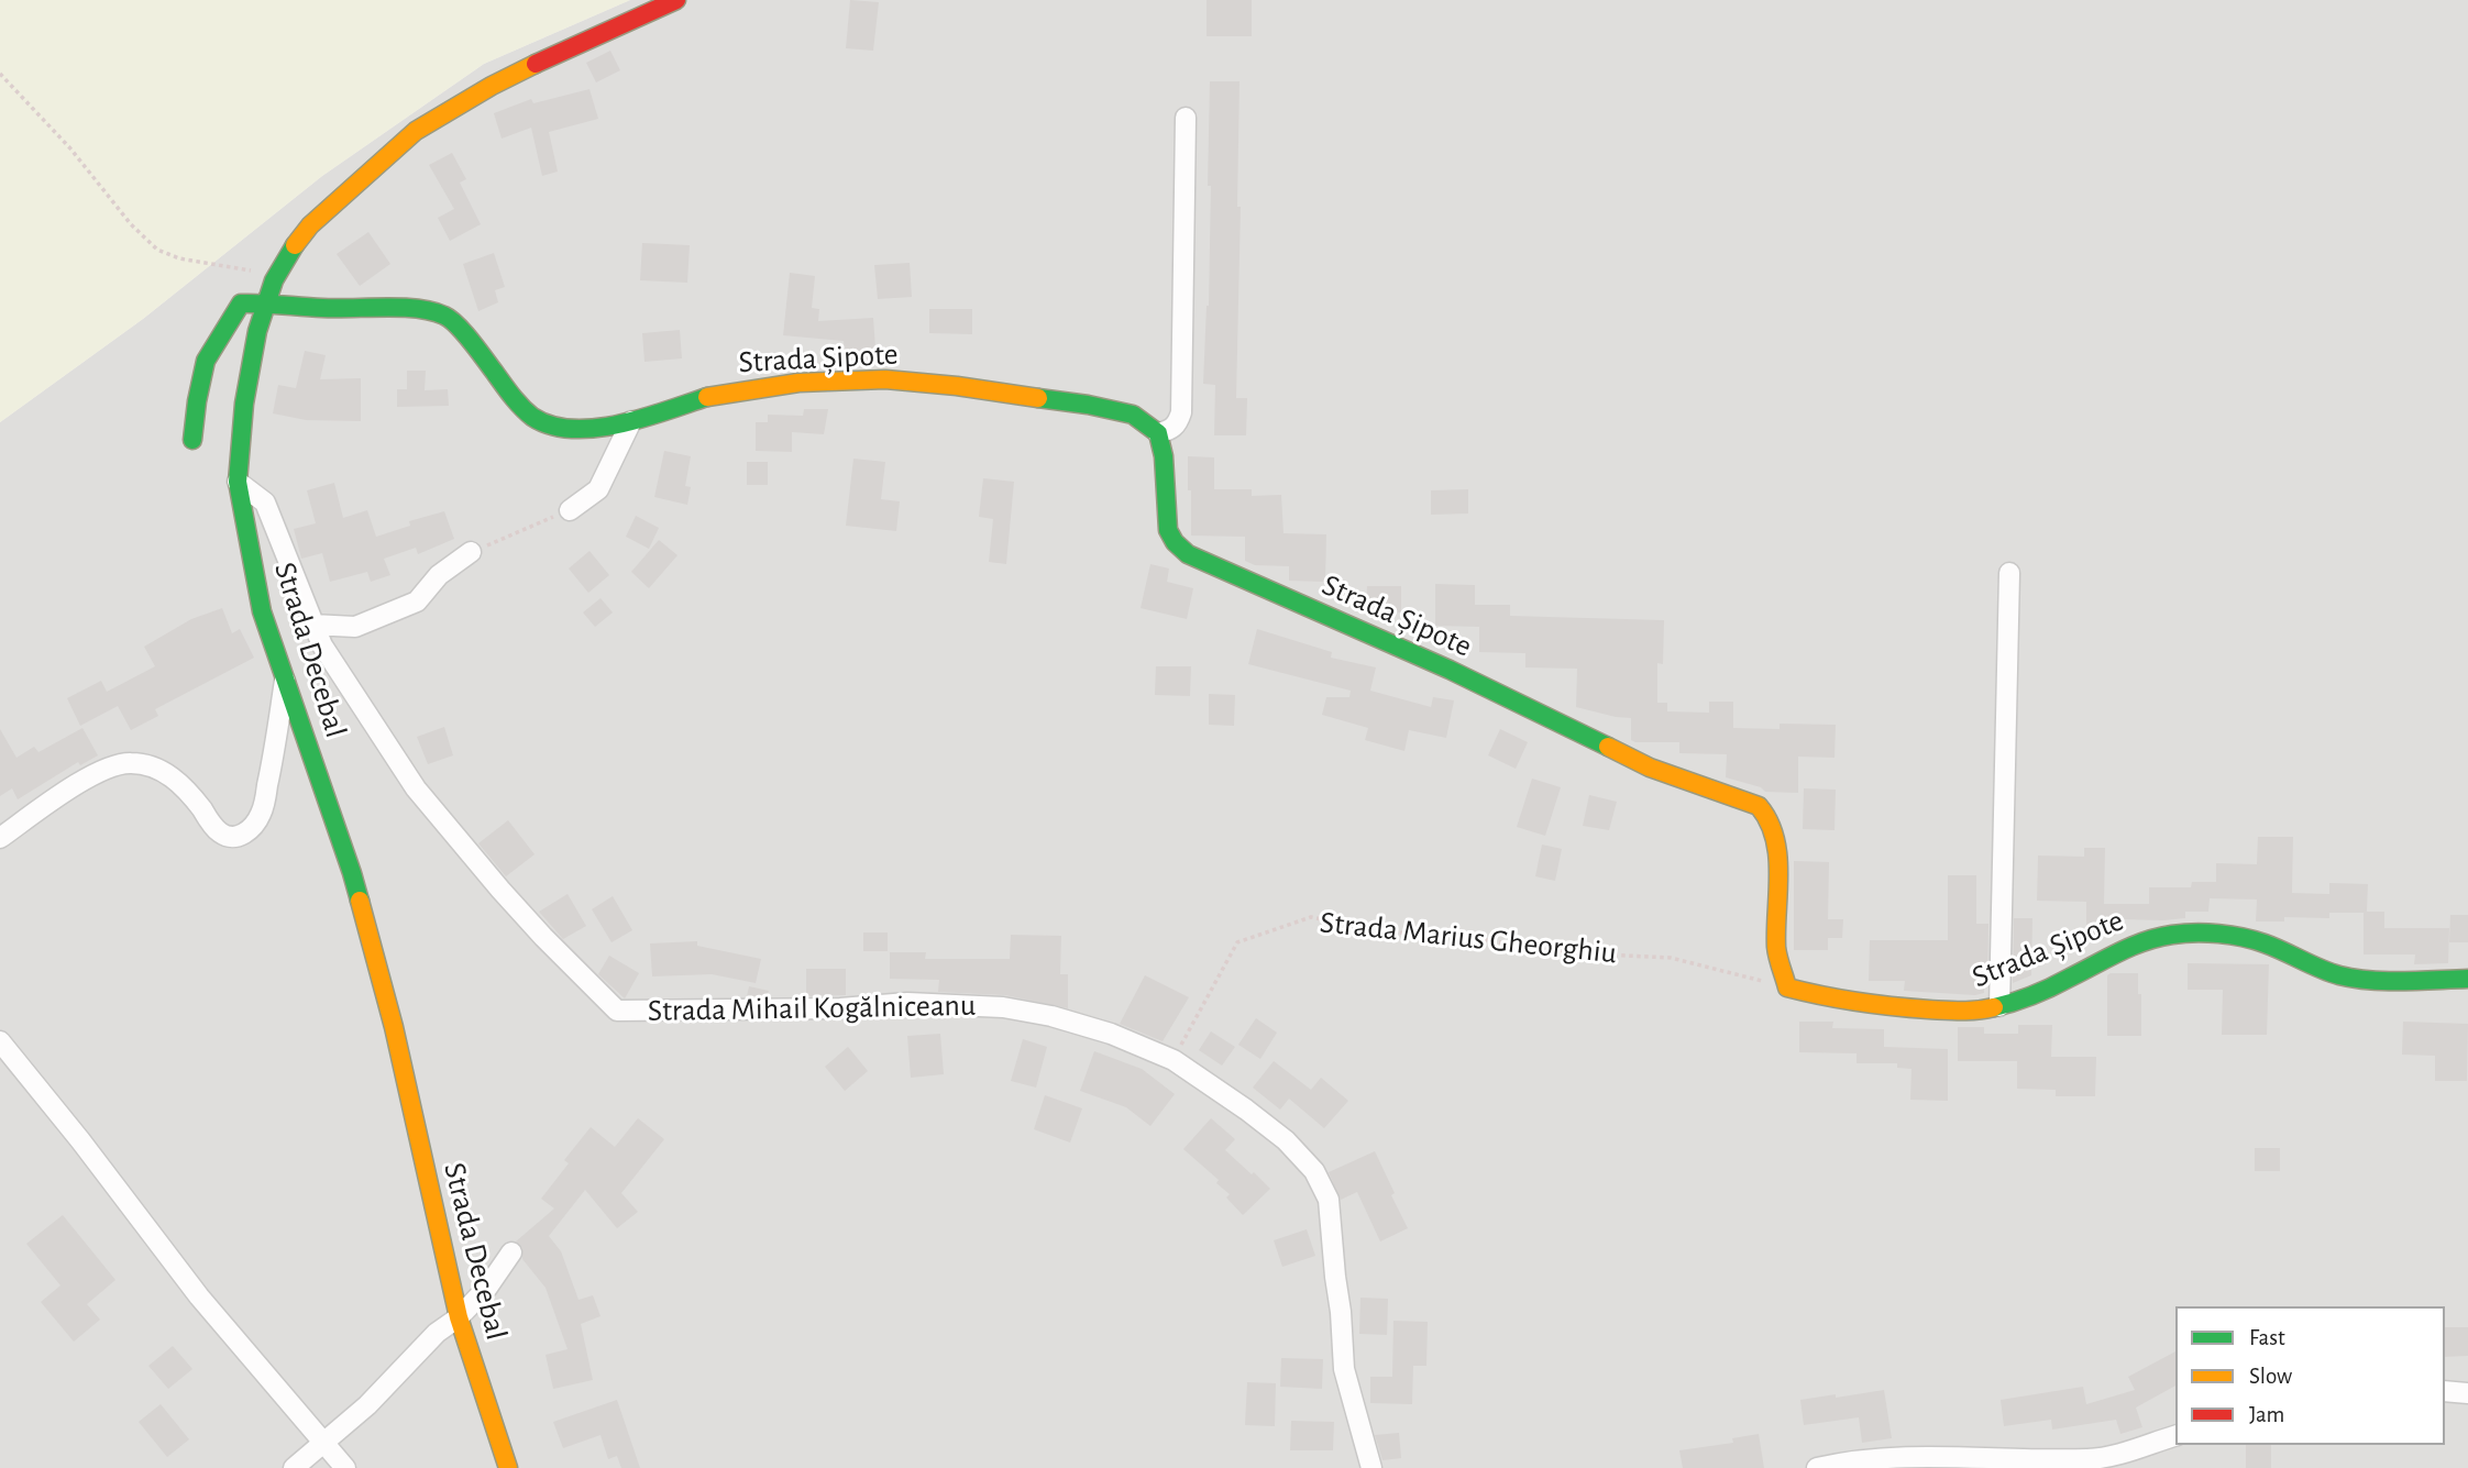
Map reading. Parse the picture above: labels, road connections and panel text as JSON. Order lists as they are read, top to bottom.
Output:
{
  "streets": {
    "street": ["Strada Șipote", "Strada Decebal", "Strada Mihail Kogălniceanu"],
    "path": ["Strada Marius Gheorghiu"]
  },
  "crossings": [
    ["Strada Șipote", "Strada Decebal"],
    ["Strada Șipote", "Strada Marius Gheorghiu"],
    ["Strada Decebal", "Strada Mihail Kogălniceanu"],
    ["Strada Marius Gheorghiu", "Strada Mihail Kogălniceanu"]
  ],
  "legend": ["Fast", "Slow", "Jam"]
}
